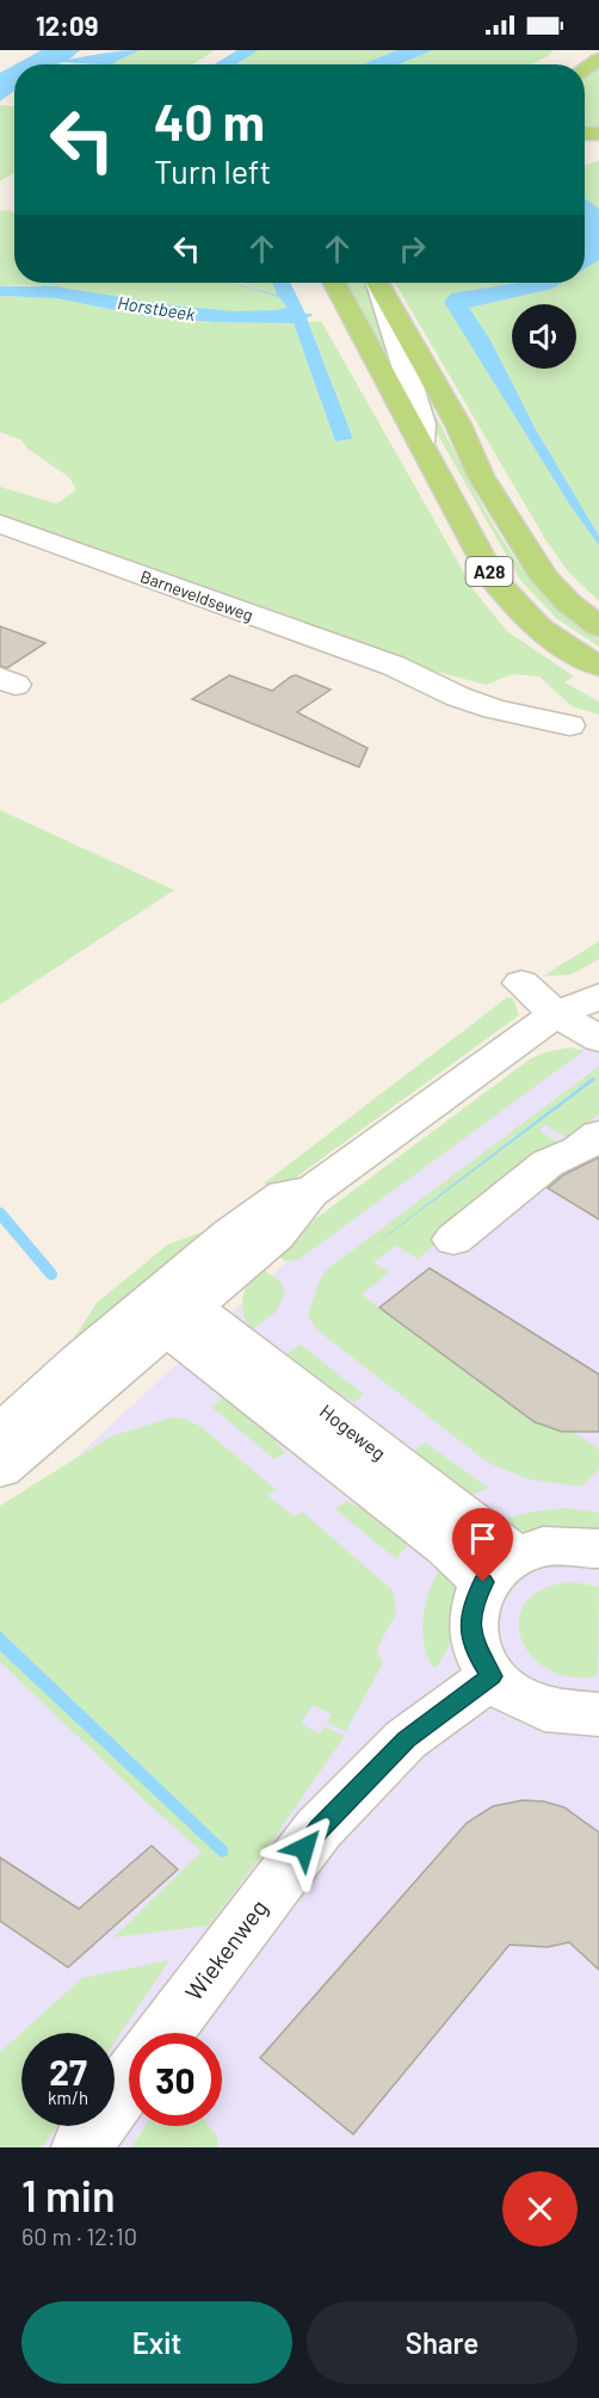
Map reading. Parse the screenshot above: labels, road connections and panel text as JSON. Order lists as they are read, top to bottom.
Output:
{
  "streets": {
    "highway": ["A28"],
    "street": ["Barneveldseweg", "Hogeweg", "Wiekenweg"]
  },
  "water": ["Horstbeek"],
  "page": {
    "status": "12:09",
    "turn": ["40 m", "Turn left"],
    "speed": "27 km/h",
    "limit": "30",
    "heading": ["1 min", "60 m · 12:10"],
    "buttons": ["Exit", "Share"]
  }
}
